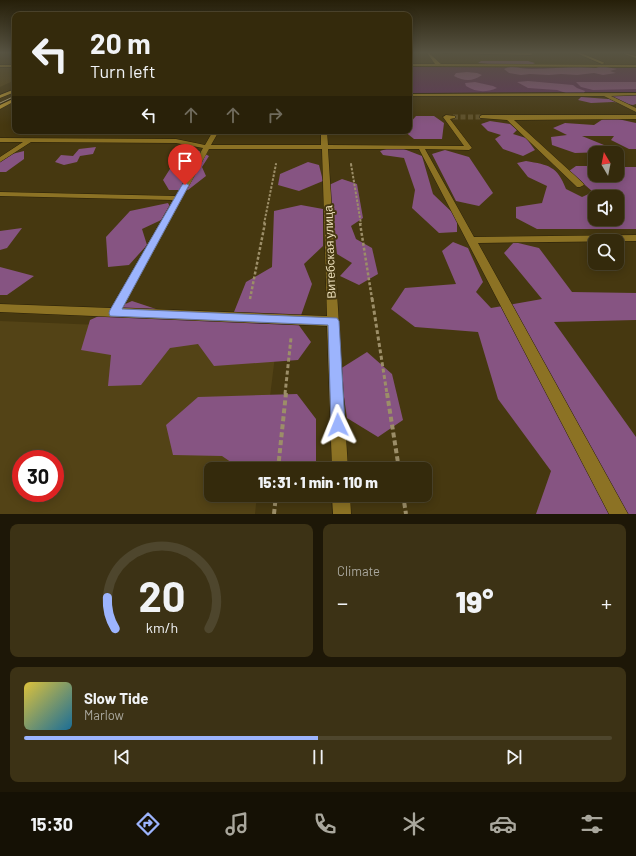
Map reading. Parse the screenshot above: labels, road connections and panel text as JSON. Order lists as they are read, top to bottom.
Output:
{
  "streets": {
    "street": ["Витебская улица"]
  },
  "north": "top",
  "page": {
    "turn": ["20 m", "Turn left"],
    "limit": "30",
    "trip": "15:31 · 1 min · 110 m",
    "tile": "Climate",
    "heat": ["−", "19°", "+"],
    "song": ["Slow Tide", "Marlow"],
    "tabs": "15:30",
    "gauge": ["20", "km/h"]
  }
}
